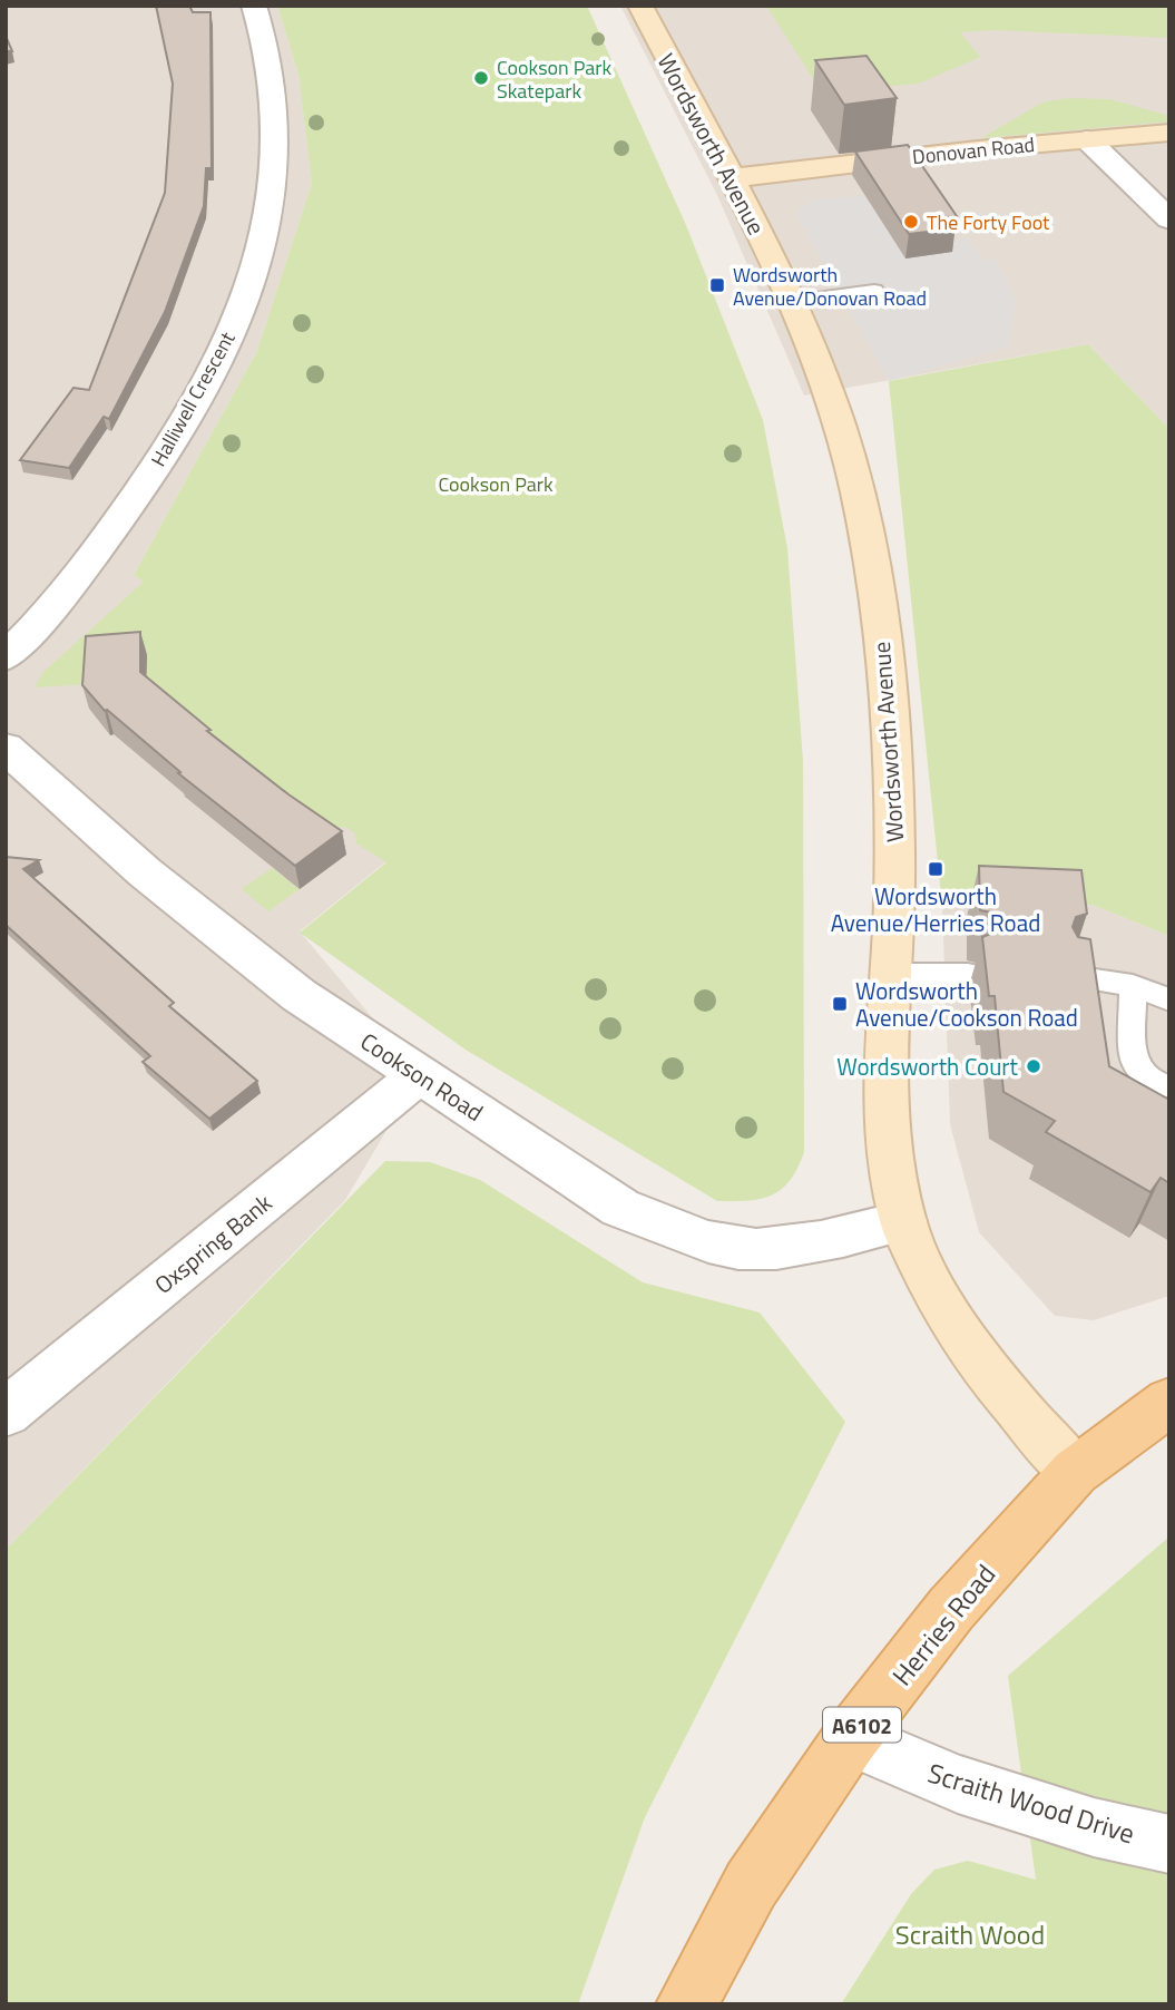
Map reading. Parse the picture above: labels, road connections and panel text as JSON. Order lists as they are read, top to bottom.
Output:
{
  "streets": {
    "main road": ["Herries Road", "A6102"],
    "street": [
      "Wordsworth Avenue",
      "Donovan Road",
      "Halliwell Crescent",
      "Cookson Road",
      "Oxspring Bank",
      "Scraith Wood Drive"
    ]
  },
  "crossings": [
    ["Wordsworth Avenue", "Donovan Road"],
    ["Wordsworth Avenue", "Cookson Road"],
    ["Wordsworth Avenue", "Herries Road"],
    ["Cookson Road", "Oxspring Bank"],
    ["Herries Road", "Scraith Wood Drive"]
  ],
  "parks": ["Cookson Park", "Scraith Wood"],
  "places": {
    "other": ["Cookson Park Skatepark", "The Forty Foot", "Wordsworth Court"],
    "transit": ["Wordsworth Avenue/Donovan Road", "Wordsworth Avenue/Herries Road", "Wordsworth Avenue/Cookson Road"]
  }
}
